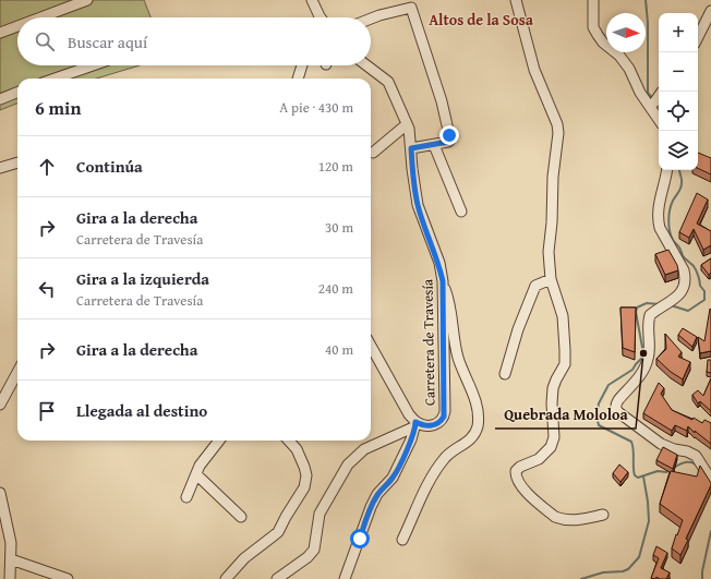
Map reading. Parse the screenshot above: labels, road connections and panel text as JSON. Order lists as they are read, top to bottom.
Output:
{
  "streets": {
    "street": ["Carretera de Travesía"]
  },
  "districts": ["Altos de la Sosa"],
  "places": ["Quebrada Mololoa"],
  "north": "right",
  "page": {
    "map_buttons": ["+", "−"],
    "search": "Buscar aquí",
    "heading": ["6 min", "A pie · 430 m"],
    "list": [
      ["Continúa", "120 m"],
      ["Gira a la derecha", "Carretera de Travesía", "30 m"],
      ["Gira a la izquierda", "Carretera de Travesía", "240 m"],
      ["Gira a la derecha", "40 m"],
      "Llegada al destino"
    ]
  }
}
